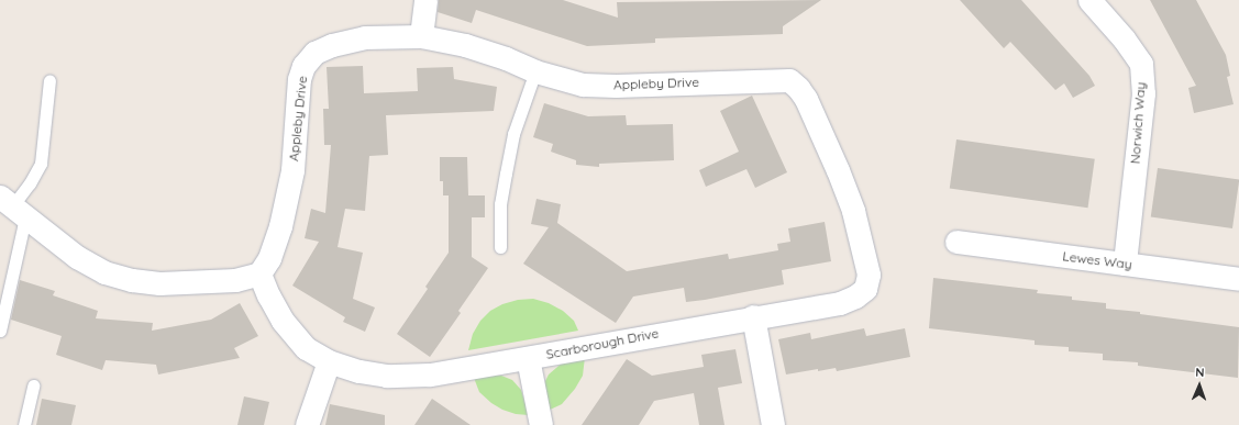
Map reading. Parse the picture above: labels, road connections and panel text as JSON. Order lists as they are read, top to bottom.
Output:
{
  "streets": {
    "street": [
      "Appleby Drive",
      "Norwich Way",
      "Lewes Way",
      "Scarborough Drive"
    ]
  },
  "crossings": [
    ["Appleby Drive", "Scarborough Drive"],
    ["Norwich Way", "Lewes Way"]
  ],
  "north": "top"
}
